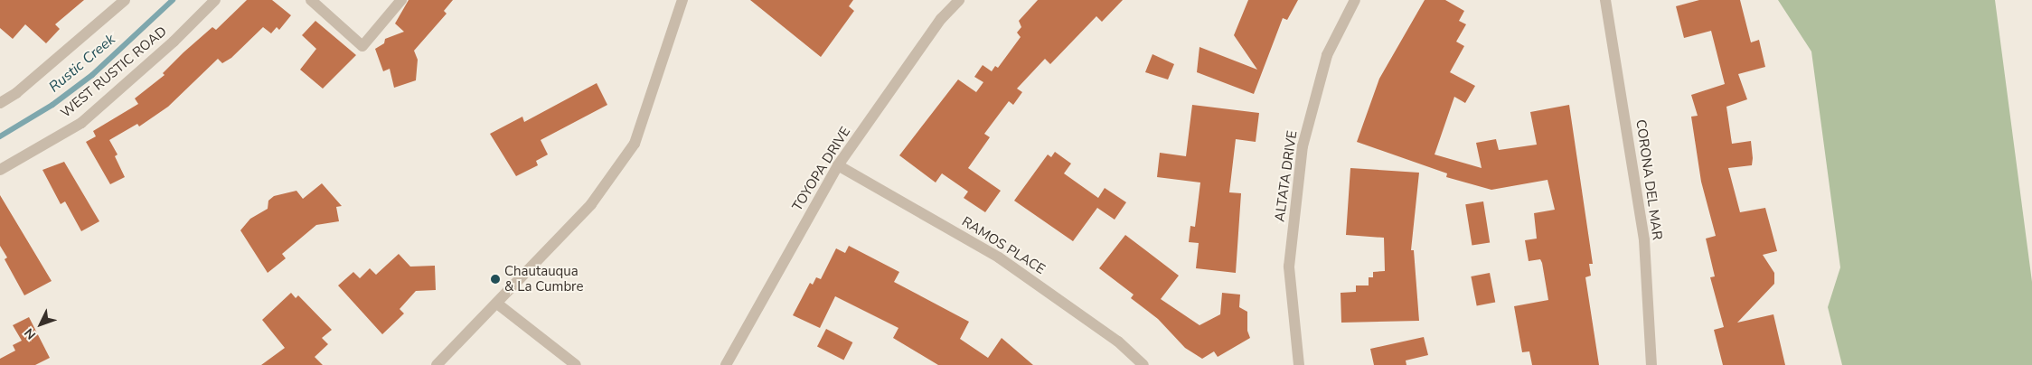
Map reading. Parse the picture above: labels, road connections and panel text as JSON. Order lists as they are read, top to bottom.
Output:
{
  "streets": {
    "street": [
      "WEST RUSTIC ROAD",
      "TOYOPA DRIVE",
      "ALTATA DRIVE",
      "CORONA DEL MAR",
      "RAMOS PLACE"
    ]
  },
  "crossings": [
    ["TOYOPA DRIVE", "RAMOS PLACE"]
  ],
  "water": ["Rustic Creek"],
  "places": ["Chautauqua & La Cumbre"],
  "north": "bottom left"
}
